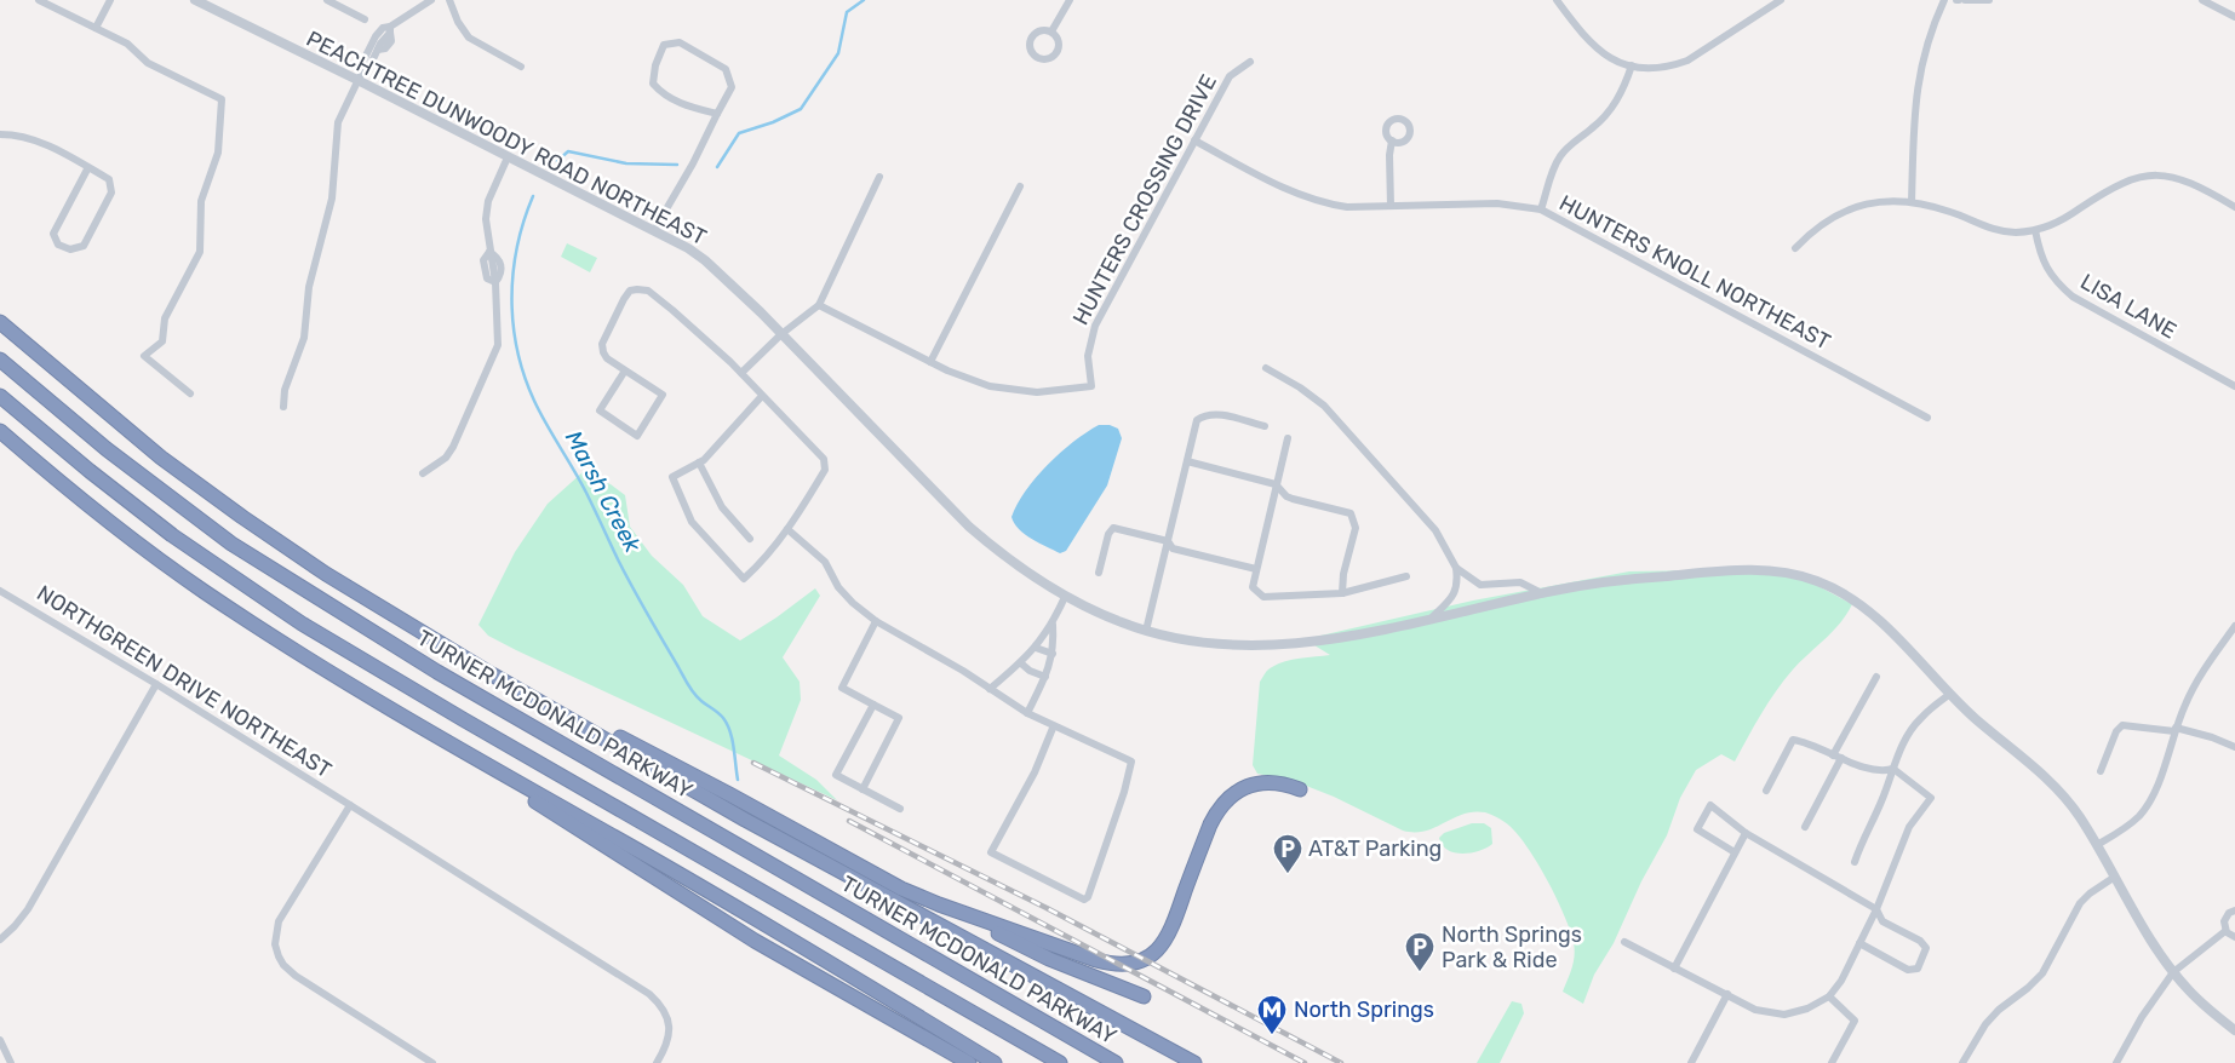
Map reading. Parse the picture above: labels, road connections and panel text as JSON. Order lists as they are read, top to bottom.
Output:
{
  "streets": {
    "highway": ["TURNER MCDONALD PARKWAY"],
    "street": [
      "PEACHTREE DUNWOODY ROAD NORTHEAST",
      "HUNTERS CROSSING DRIVE",
      "HUNTERS KNOLL NORTHEAST",
      "LISA LANE",
      "NORTHGREEN DRIVE NORTHEAST"
    ]
  },
  "crossings": [
    ["HUNTERS CROSSING DRIVE", "HUNTERS KNOLL NORTHEAST"]
  ],
  "water": ["Marsh Creek"],
  "places": {
    "parking": ["AT&T Parking", "North Springs Park & Ride"],
    "metro station": ["North Springs"]
  }
}
